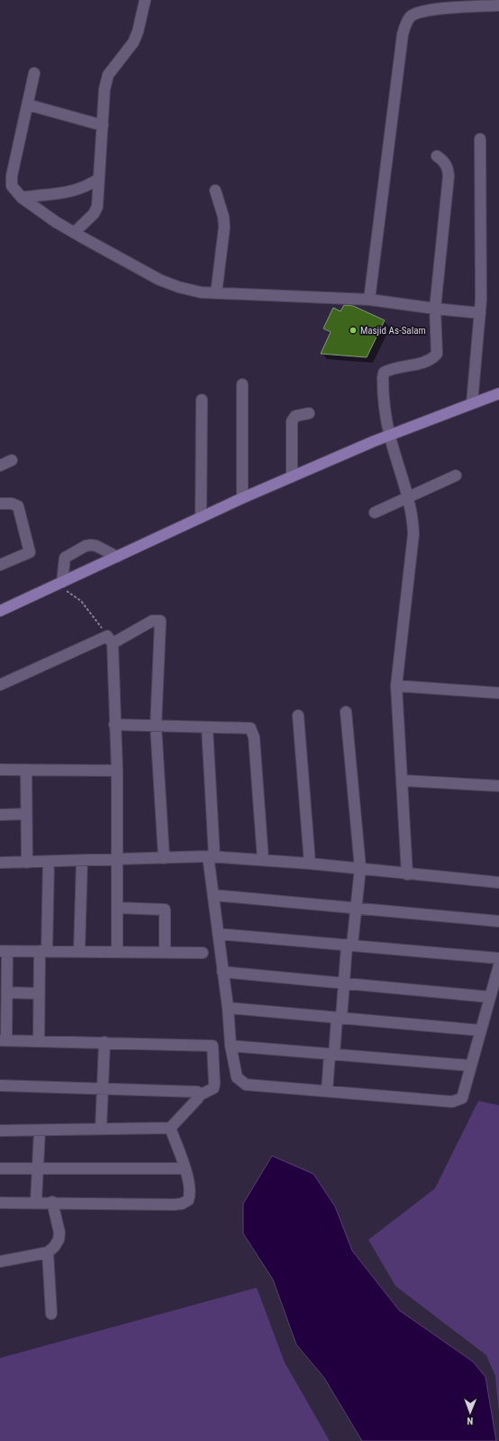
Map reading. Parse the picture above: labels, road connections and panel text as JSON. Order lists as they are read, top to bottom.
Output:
{
  "places": ["Masjid As-Salam"],
  "north": "bottom"
}
